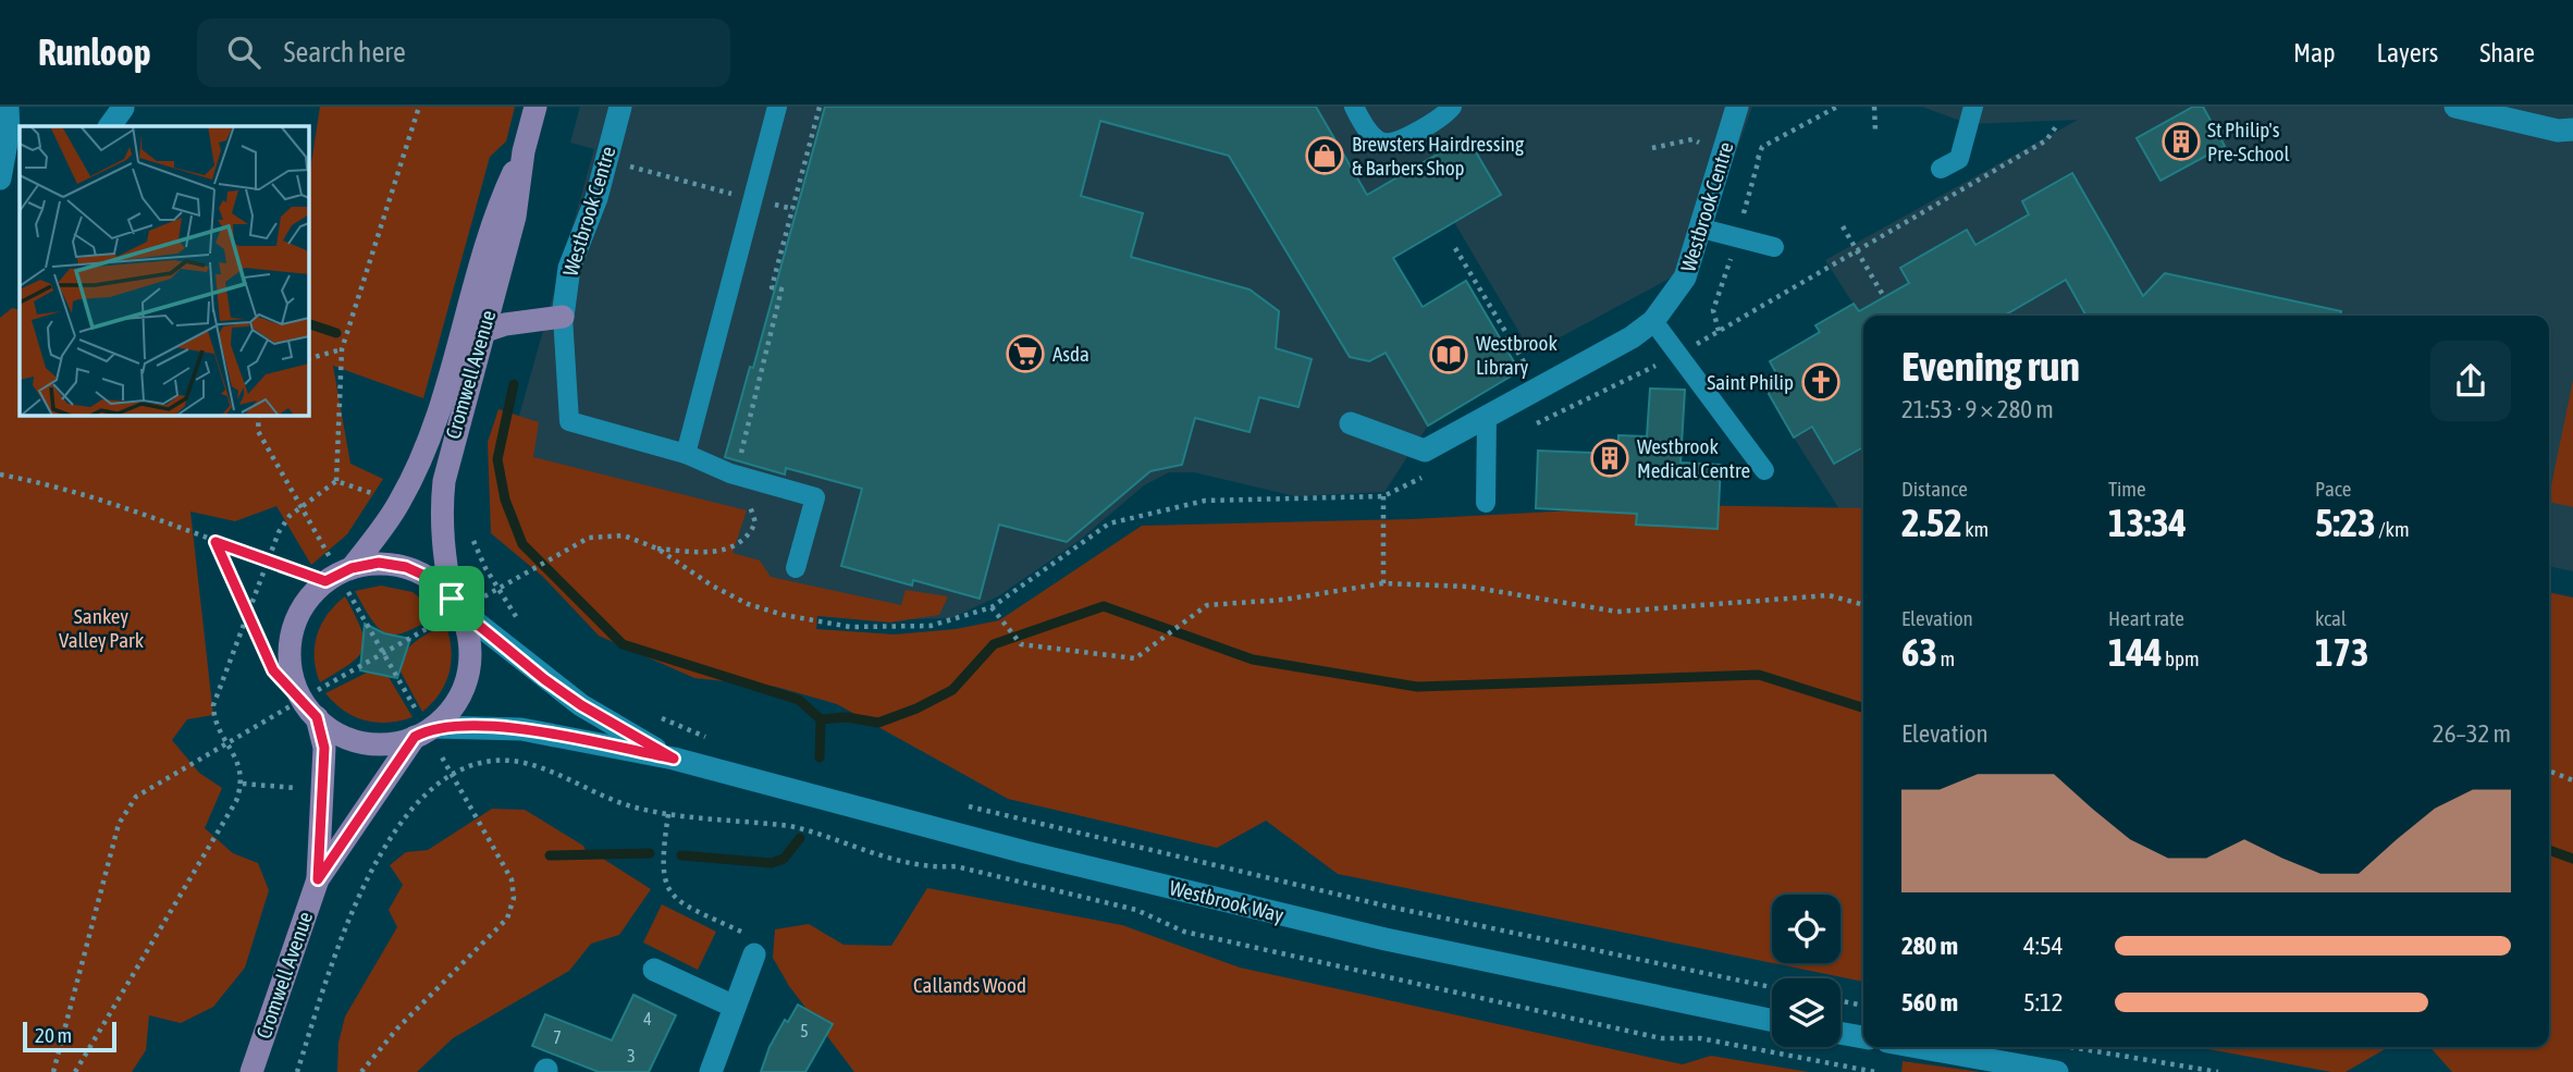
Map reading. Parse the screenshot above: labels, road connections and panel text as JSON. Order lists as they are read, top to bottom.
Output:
{
  "streets": {
    "main road": ["Cromwell Avenue"],
    "street": ["Westbrook Centre", "Westbrook Way"]
  },
  "crossings": [
    ["Cromwell Avenue", "Westbrook Way"]
  ],
  "parks": ["Sankey Valley Park", "Callands Wood"],
  "places": {
    "building": ["St Philip's Pre-School", "Westbrook Medical Centre"],
    "shop": ["Brewsters Hairdressing & Barbers Shop"],
    "supermarket": ["Asda"],
    "library": ["Westbrook Library"],
    "church": ["Saint Philip"]
  },
  "house_numbers": [
    "4",
    "5",
    "7",
    "3"
  ],
  "scale_bar": "20 m",
  "page": {
    "header": "Runloop",
    "search": "Search here",
    "nav": ["Map", "Layers", "Share"],
    "heading": ["Evening run", "21:53 · 9 × 280 m"],
    "stats": [
      ["Distance", "2.52 km"],
      ["Time", "13:34"],
      ["Pace", "5:23 /km"],
      ["Elevation", "63 m"],
      ["Heart rate", "144 bpm"],
      ["kcal", "173"]
    ],
    "chart": ["Elevation", "26–32 m"],
    "list": [
      {
        "name": "280 m",
        "note": "4:54"
      },
      {
        "name": "560 m",
        "note": "5:12"
      }
    ],
    "scale": "20 m"
  }
}
